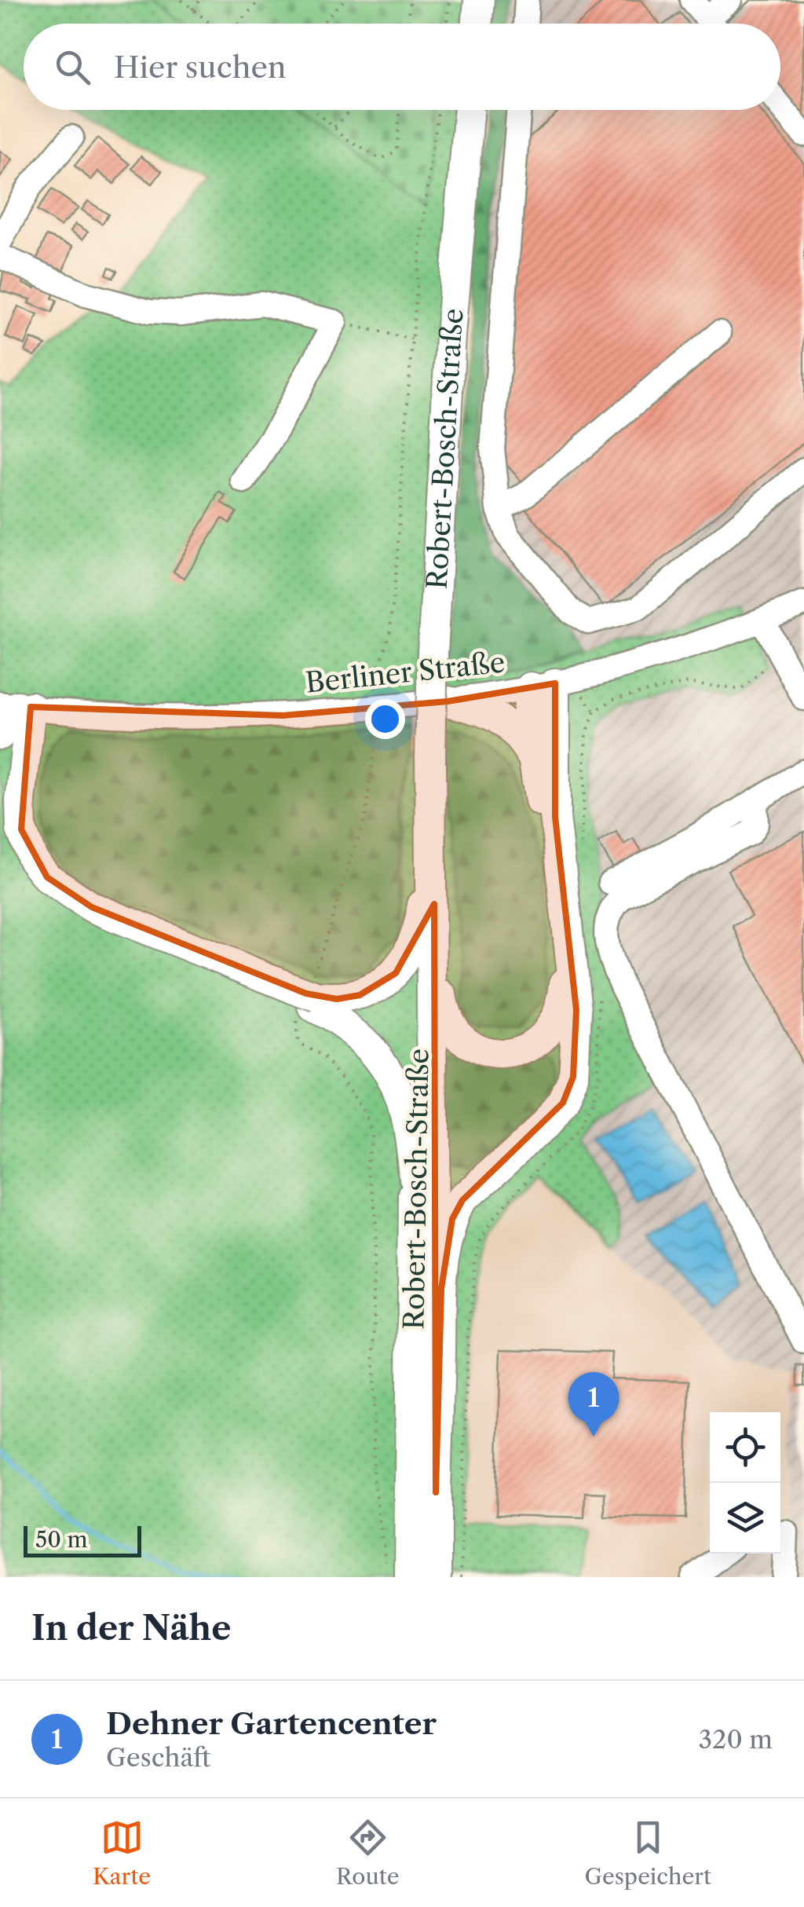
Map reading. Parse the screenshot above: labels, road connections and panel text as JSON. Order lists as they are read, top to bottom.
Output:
{
  "streets": {
    "main road": ["Robert-Bosch-Straße"],
    "street": ["Berliner Straße"]
  },
  "scale_bar": "50 m",
  "page": {
    "search": "Hier suchen",
    "pins": "1",
    "scale": "50 m",
    "heading": "In der Nähe",
    "list": [
      {
        "mark": "1",
        "name": "Dehner Gartencenter",
        "note": "Geschäft",
        "value": "320 m"
      }
    ],
    "nav": ["Karte", "Route", "Gespeichert"]
  }
}
